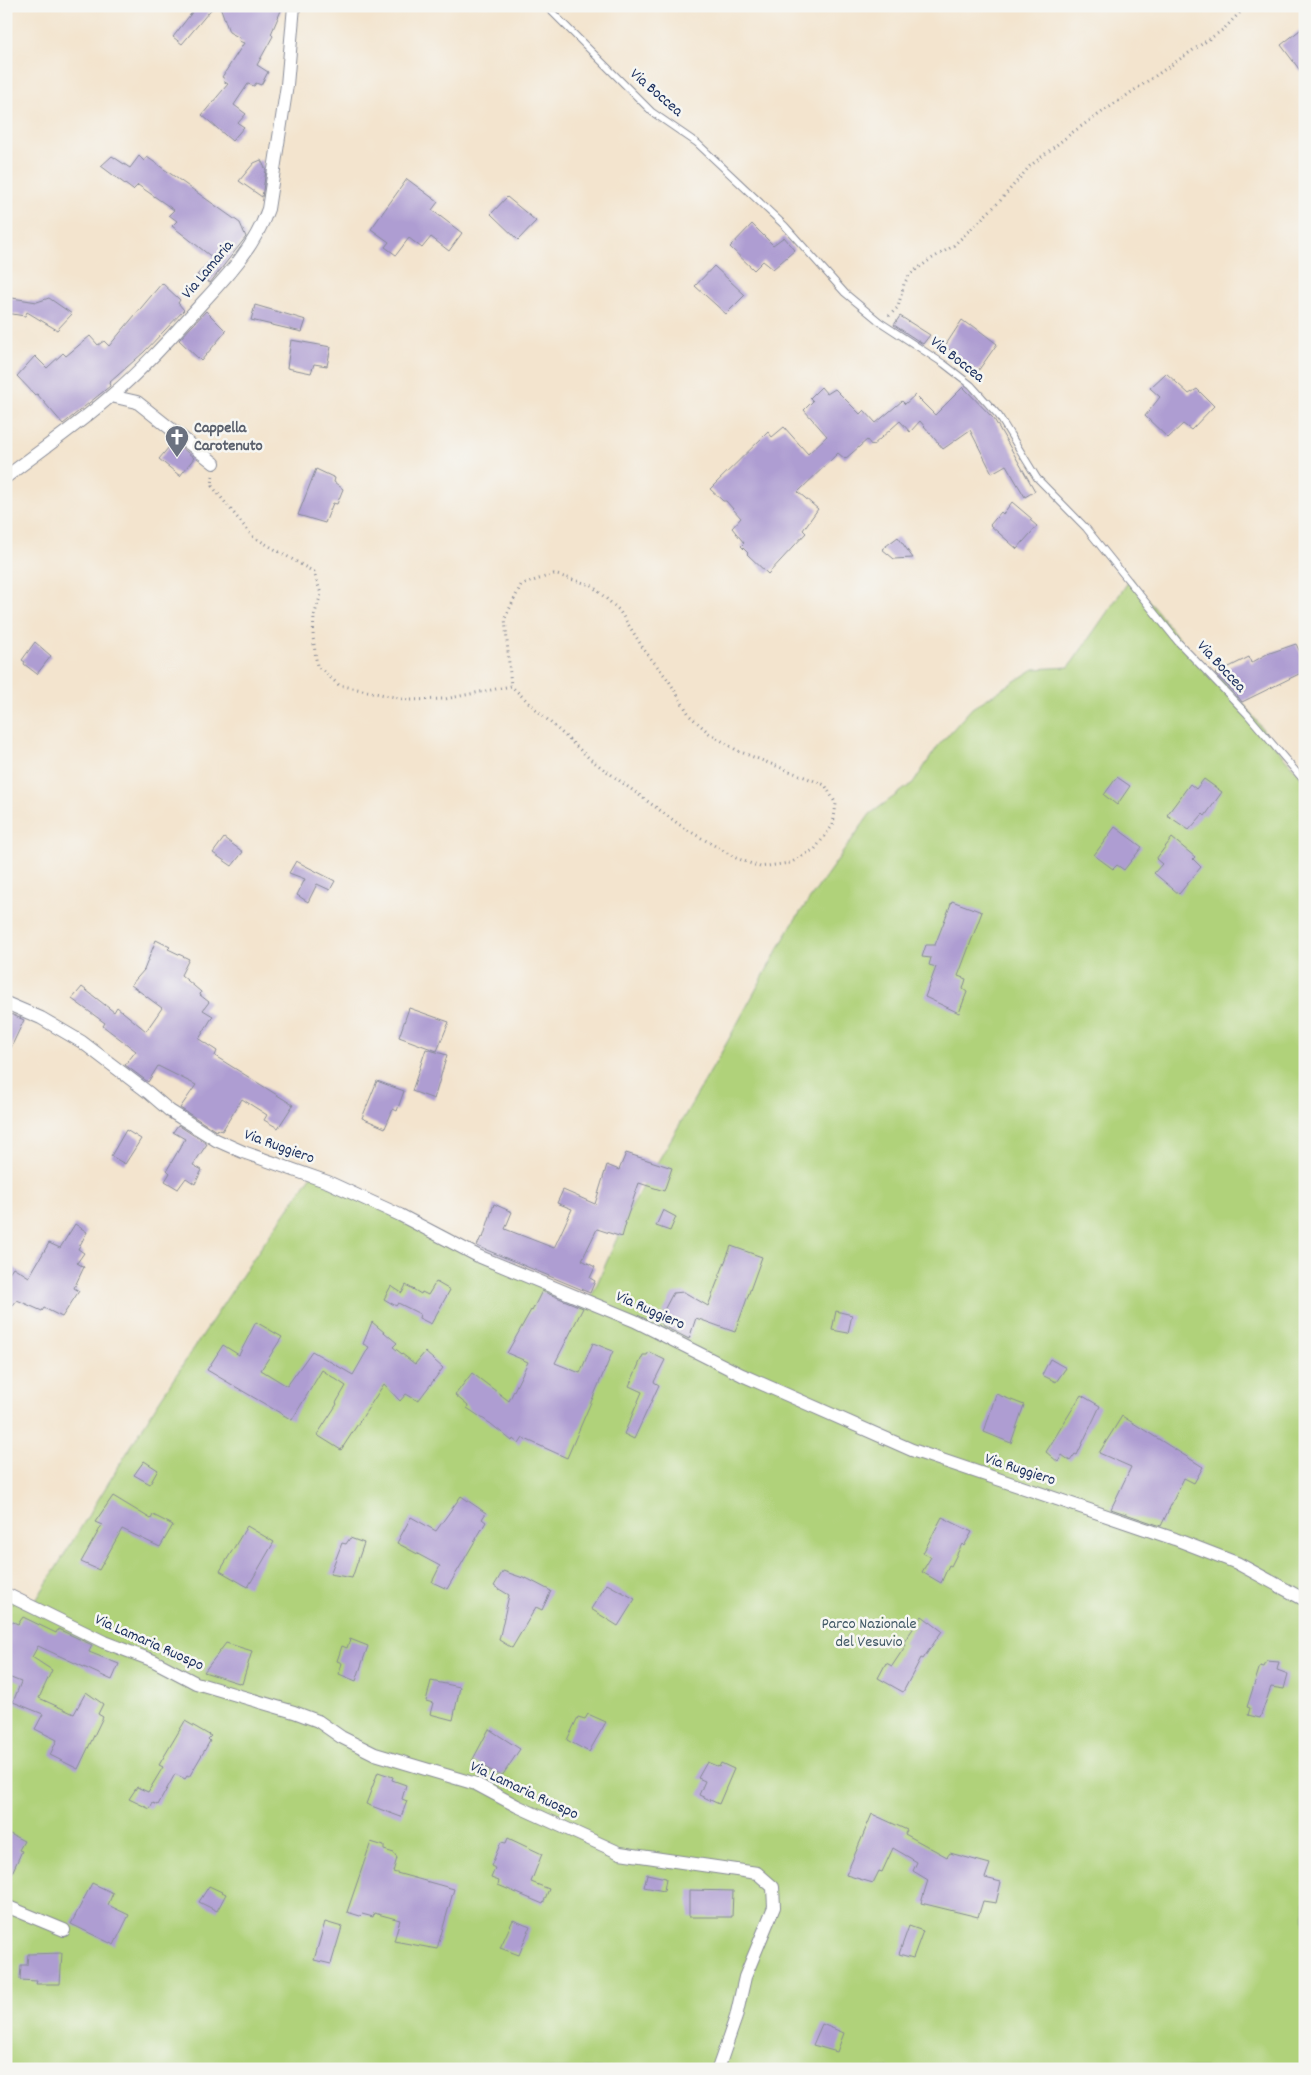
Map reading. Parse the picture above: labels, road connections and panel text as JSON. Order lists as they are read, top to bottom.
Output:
{
  "streets": {
    "street": ["Via Lamaria", "Via Ruggiero", "Via Lamaria Ruospo"],
    "lane": ["Via Boccea"]
  },
  "parks": ["Parco Nazionale del Vesuvio"],
  "places": {
    "church": ["Cappella Carotenuto"]
  }
}
